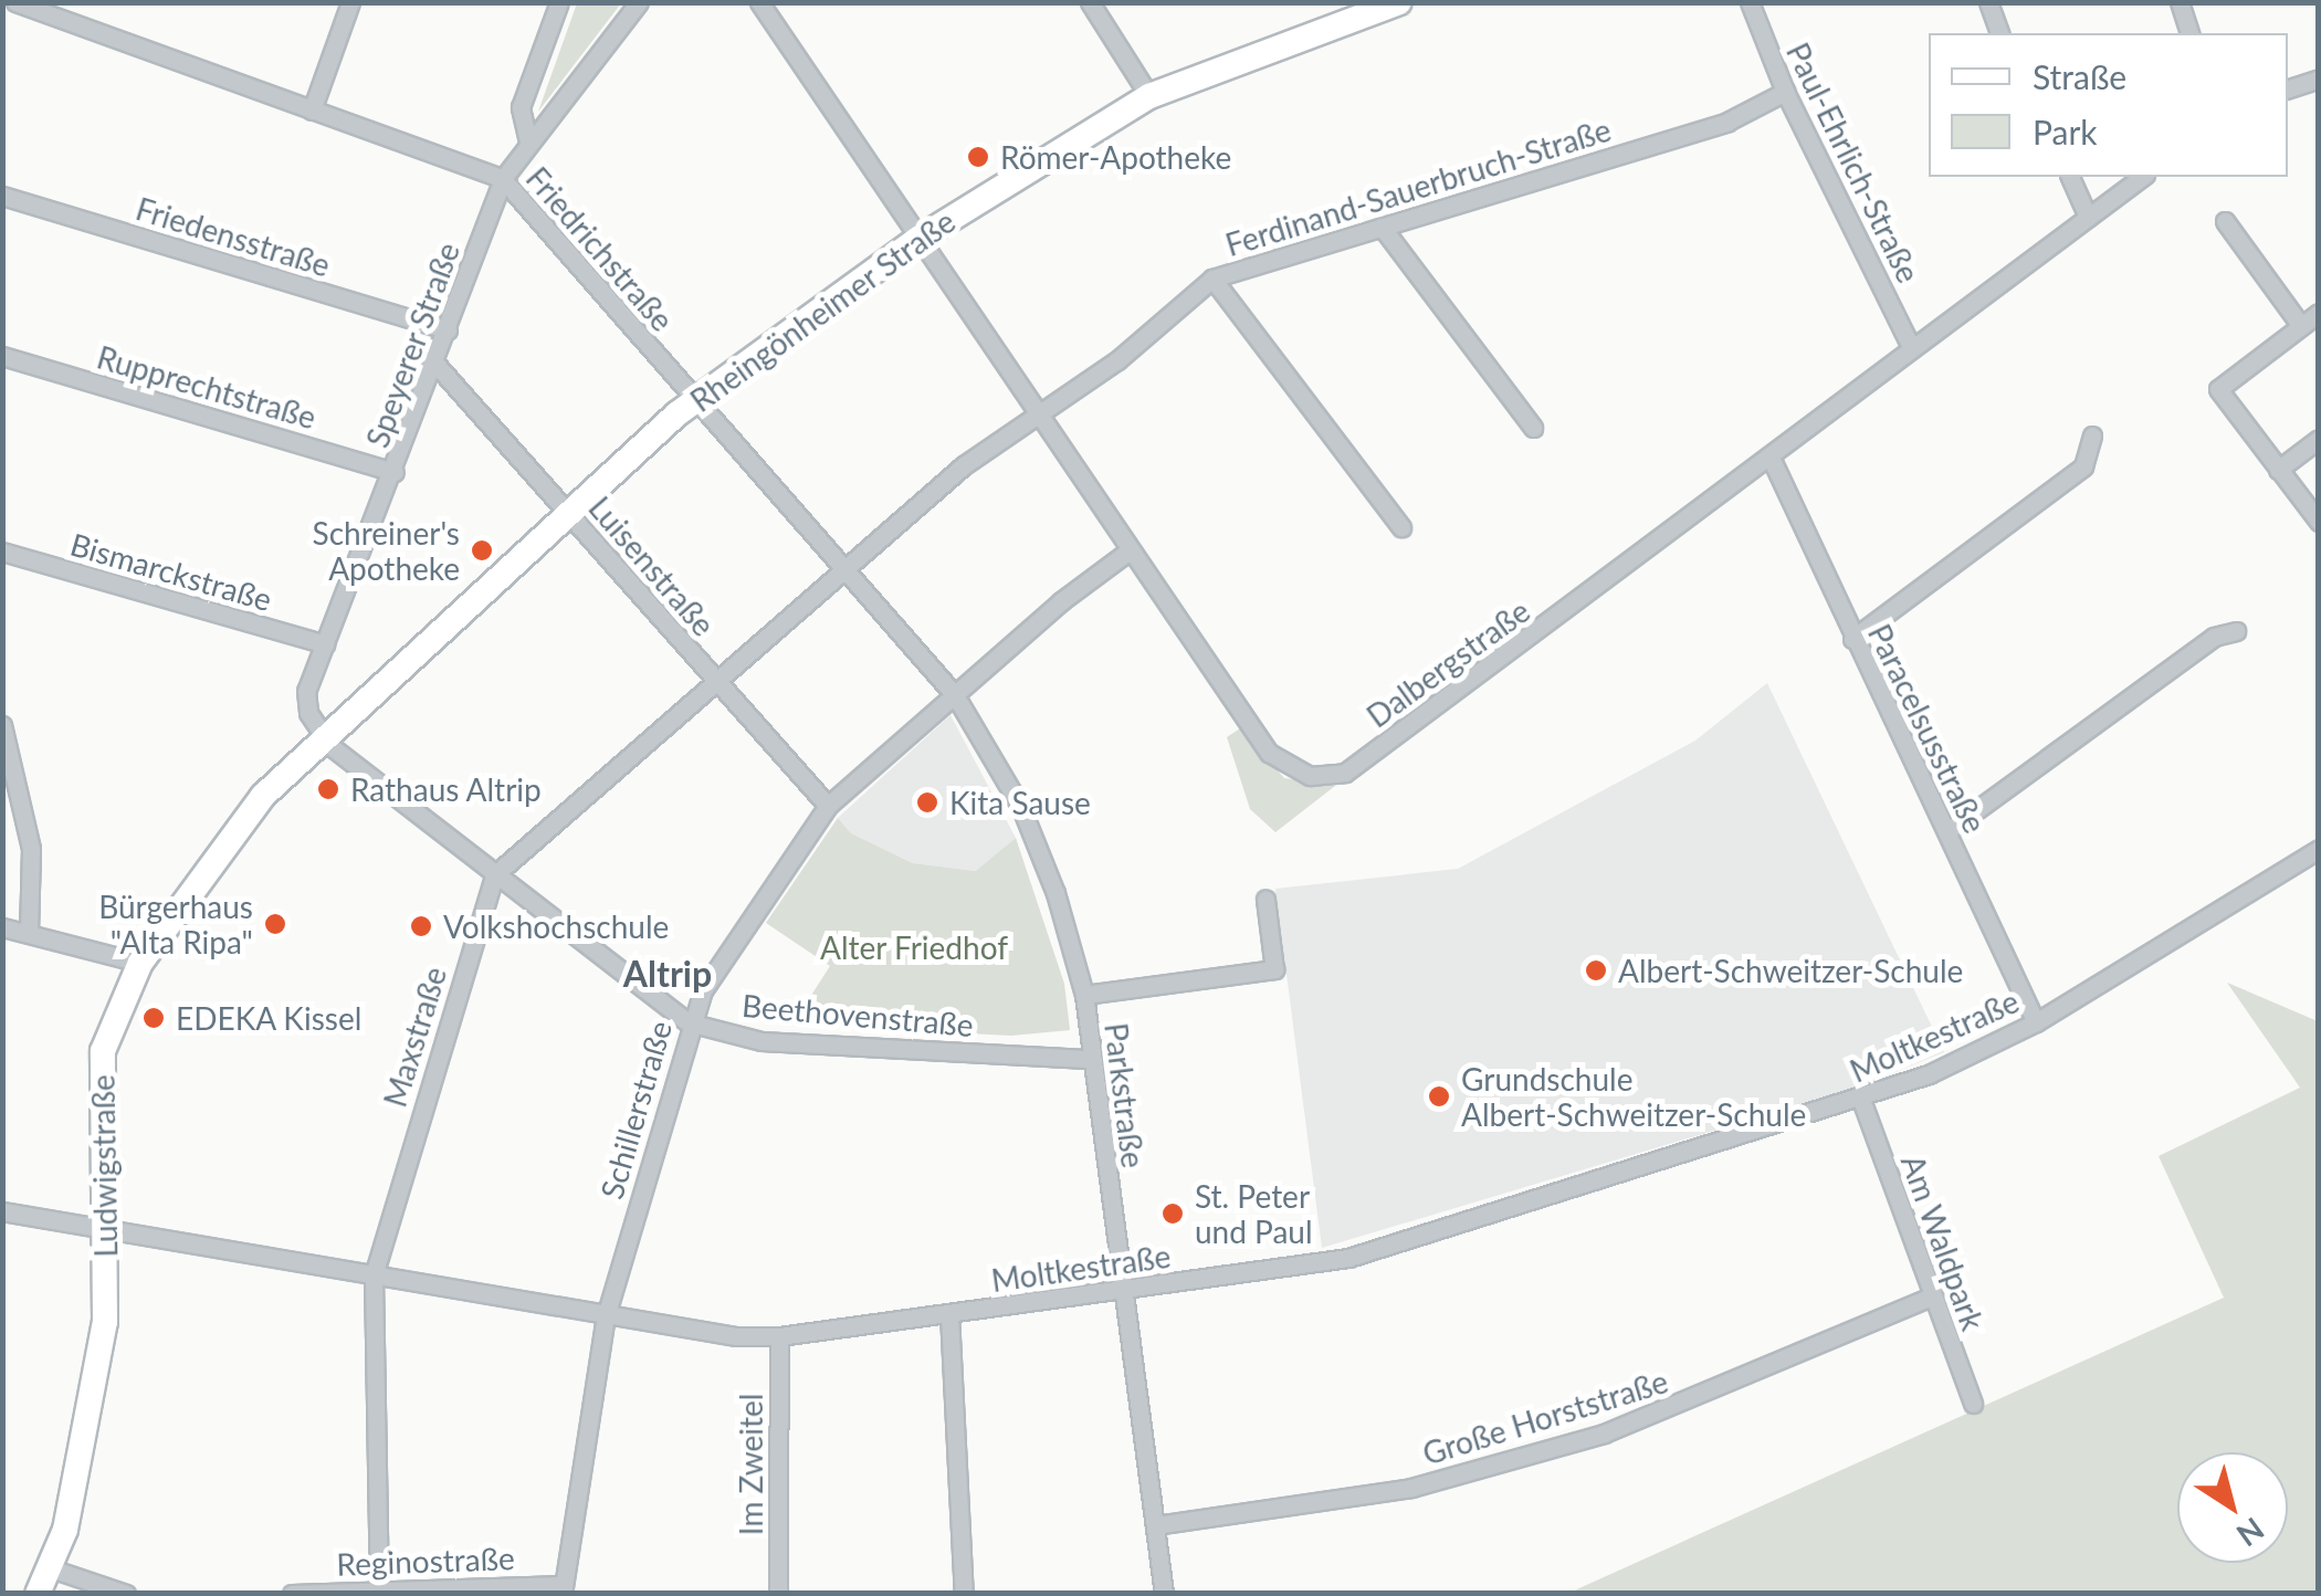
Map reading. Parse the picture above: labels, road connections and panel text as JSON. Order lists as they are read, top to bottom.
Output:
{
  "streets": {
    "street": [
      "Paul-Ehrlich-Straße",
      "Ferdinand-Sauerbruch-Straße",
      "Friedensstraße",
      "Friedrichstraße",
      "Rheingönheimer Straße",
      "Speyerer Straße",
      "Rupprechtstraße",
      "Luisenstraße",
      "Bismarckstraße",
      "Dalbergstraße",
      "Paracelsusstraße",
      "Beethovenstraße",
      "Moltkestraße",
      "Maxstraße",
      "Parkstraße",
      "Schillerstraße",
      "Ludwigstraße",
      "Am Waldpark",
      "Große Horststraße",
      "Im Zweitel",
      "Reginostraße"
    ]
  },
  "crossings": [
    ["Paul-Ehrlich-Straße", "Ferdinand-Sauerbruch-Straße"],
    ["Paul-Ehrlich-Straße", "Dalbergstraße"],
    ["Ferdinand-Sauerbruch-Straße", "Dalbergstraße"],
    ["Friedensstraße", "Speyerer Straße"],
    ["Friedrichstraße", "Rheingönheimer Straße"],
    ["Friedrichstraße", "Speyerer Straße"],
    ["Friedrichstraße", "Parkstraße"],
    ["Friedrichstraße", "Schillerstraße"],
    ["Rheingönheimer Straße", "Speyerer Straße"],
    ["Rheingönheimer Straße", "Luisenstraße"],
    ["Rheingönheimer Straße", "Dalbergstraße"],
    ["Rheingönheimer Straße", "Beethovenstraße"],
    ["Rheingönheimer Straße", "Ludwigstraße"],
    ["Speyerer Straße", "Rupprechtstraße"],
    ["Speyerer Straße", "Luisenstraße"],
    ["Speyerer Straße", "Bismarckstraße"],
    ["Speyerer Straße", "Beethovenstraße"],
    ["Speyerer Straße", "Ludwigstraße"],
    ["Luisenstraße", "Schillerstraße"],
    ["Dalbergstraße", "Paracelsusstraße"],
    ["Dalbergstraße", "Schillerstraße"],
    ["Paracelsusstraße", "Moltkestraße"],
    ["Beethovenstraße", "Maxstraße"],
    ["Beethovenstraße", "Parkstraße"],
    ["Beethovenstraße", "Schillerstraße"],
    ["Beethovenstraße", "Ludwigstraße"],
    ["Moltkestraße", "Maxstraße"],
    ["Moltkestraße", "Parkstraße"],
    ["Moltkestraße", "Schillerstraße"],
    ["Moltkestraße", "Ludwigstraße"],
    ["Moltkestraße", "Am Waldpark"],
    ["Moltkestraße", "Im Zweitel"],
    ["Maxstraße", "Reginostraße"],
    ["Parkstraße", "Schillerstraße"],
    ["Parkstraße", "Große Horststraße"],
    ["Schillerstraße", "Reginostraße"],
    ["Am Waldpark", "Große Horststraße"]
  ],
  "districts": ["Altrip"],
  "parks": ["Alter Friedhof"],
  "places": [
    "Römer-Apotheke",
    "Schreiner's Apotheke",
    "Rathaus Altrip",
    "Kita Sause",
    "Bürgerhaus \"Alta Ripa\"",
    "Volkshochschule",
    "Albert-Schweitzer-Schule",
    "EDEKA Kissel",
    "Grundschule Albert-Schweitzer-Schule",
    "St. Peter und Paul"
  ],
  "legend": ["Straße", "Park"],
  "north": "bottom right"
}
